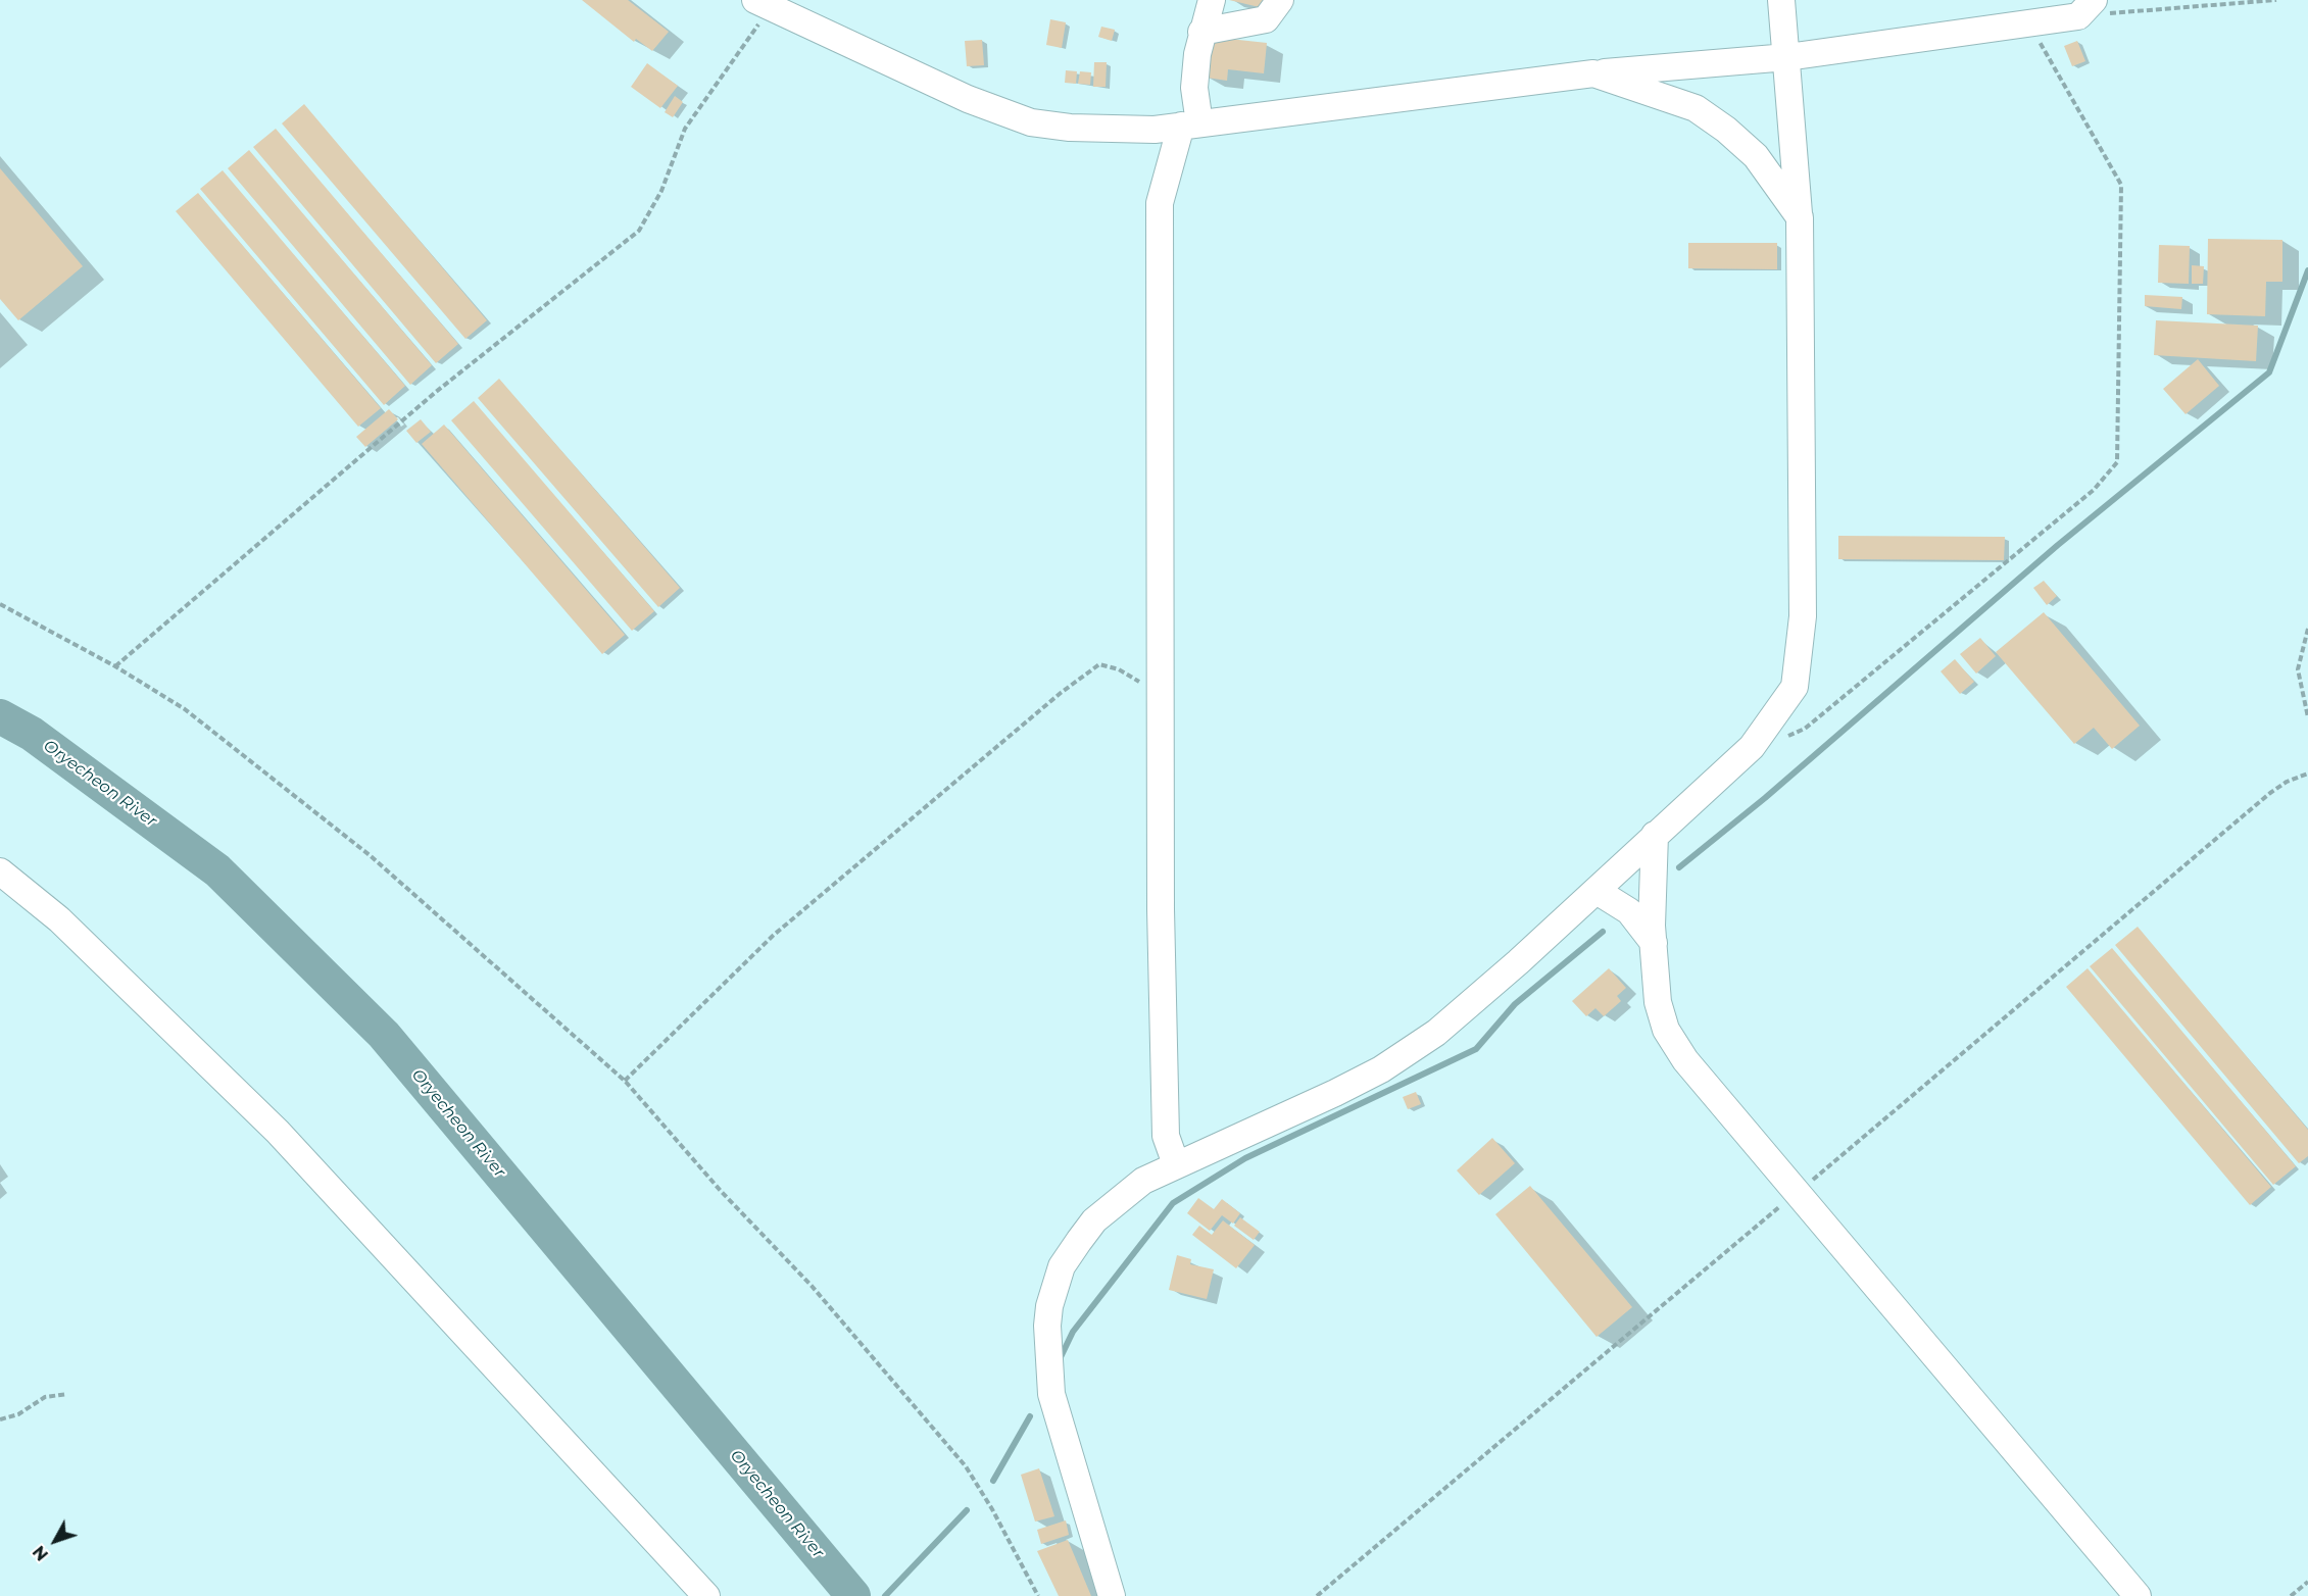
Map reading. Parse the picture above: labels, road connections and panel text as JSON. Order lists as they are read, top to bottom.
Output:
{
  "water": ["Oryecheon River"],
  "north": "bottom left"
}
